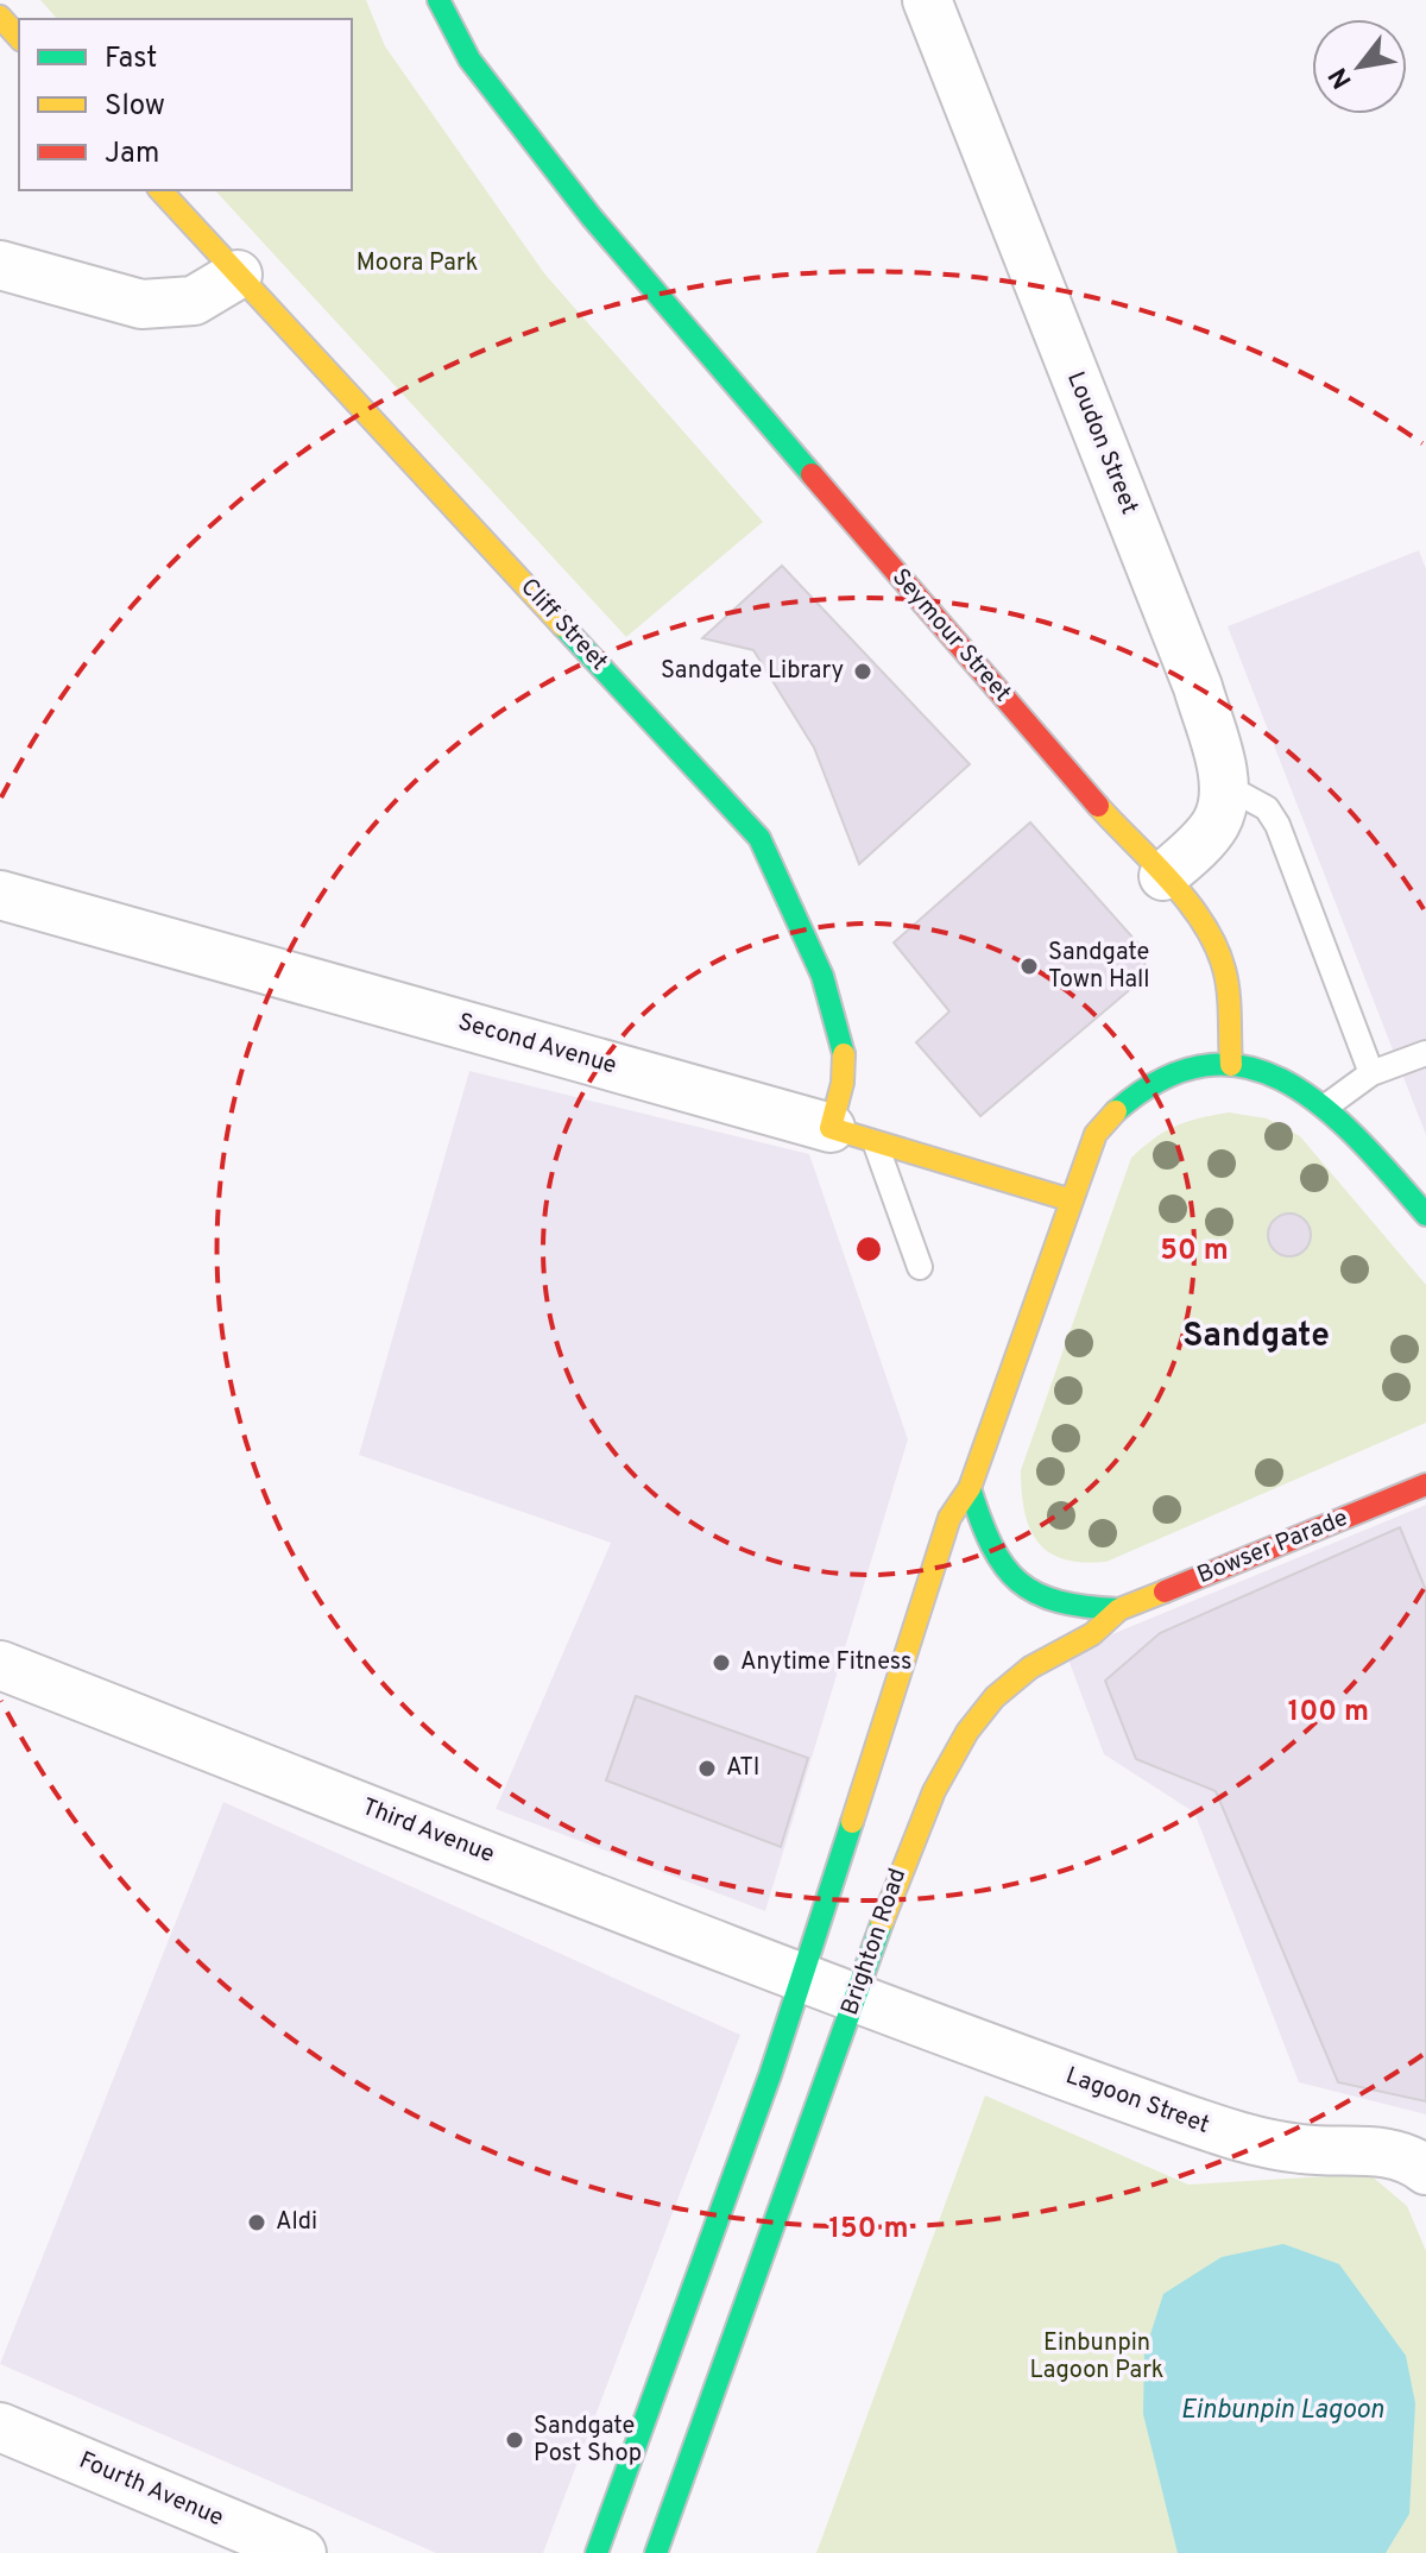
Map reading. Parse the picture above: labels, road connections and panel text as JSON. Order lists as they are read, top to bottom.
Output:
{
  "streets": {
    "main road": [
      "Cliff Street",
      "Seymour Street",
      "Second Avenue",
      "Bowser Parade",
      "Brighton Road"
    ],
    "street": [
      "Loudon Street",
      "Third Avenue",
      "Lagoon Street",
      "Fourth Avenue"
    ]
  },
  "crossings": [
    ["Cliff Street", "Second Avenue"],
    ["Bowser Parade", "Brighton Road"],
    ["Third Avenue", "Brighton Road"],
    ["Third Avenue", "Lagoon Street"],
    ["Brighton Road", "Lagoon Street"]
  ],
  "districts": ["Sandgate"],
  "water": ["Einbunpin Lagoon"],
  "parks": ["Moora Park", "Einbunpin Lagoon Park"],
  "places": [
    "Sandgate Library",
    "Sandgate Town Hall",
    "Anytime Fitness",
    "ATI",
    "Aldi",
    "Sandgate Post Shop"
  ],
  "legend": ["Fast", "Slow", "Jam"],
  "north": "bottom left",
  "rings": ["50 m", "100 m", "150 m"]
}
